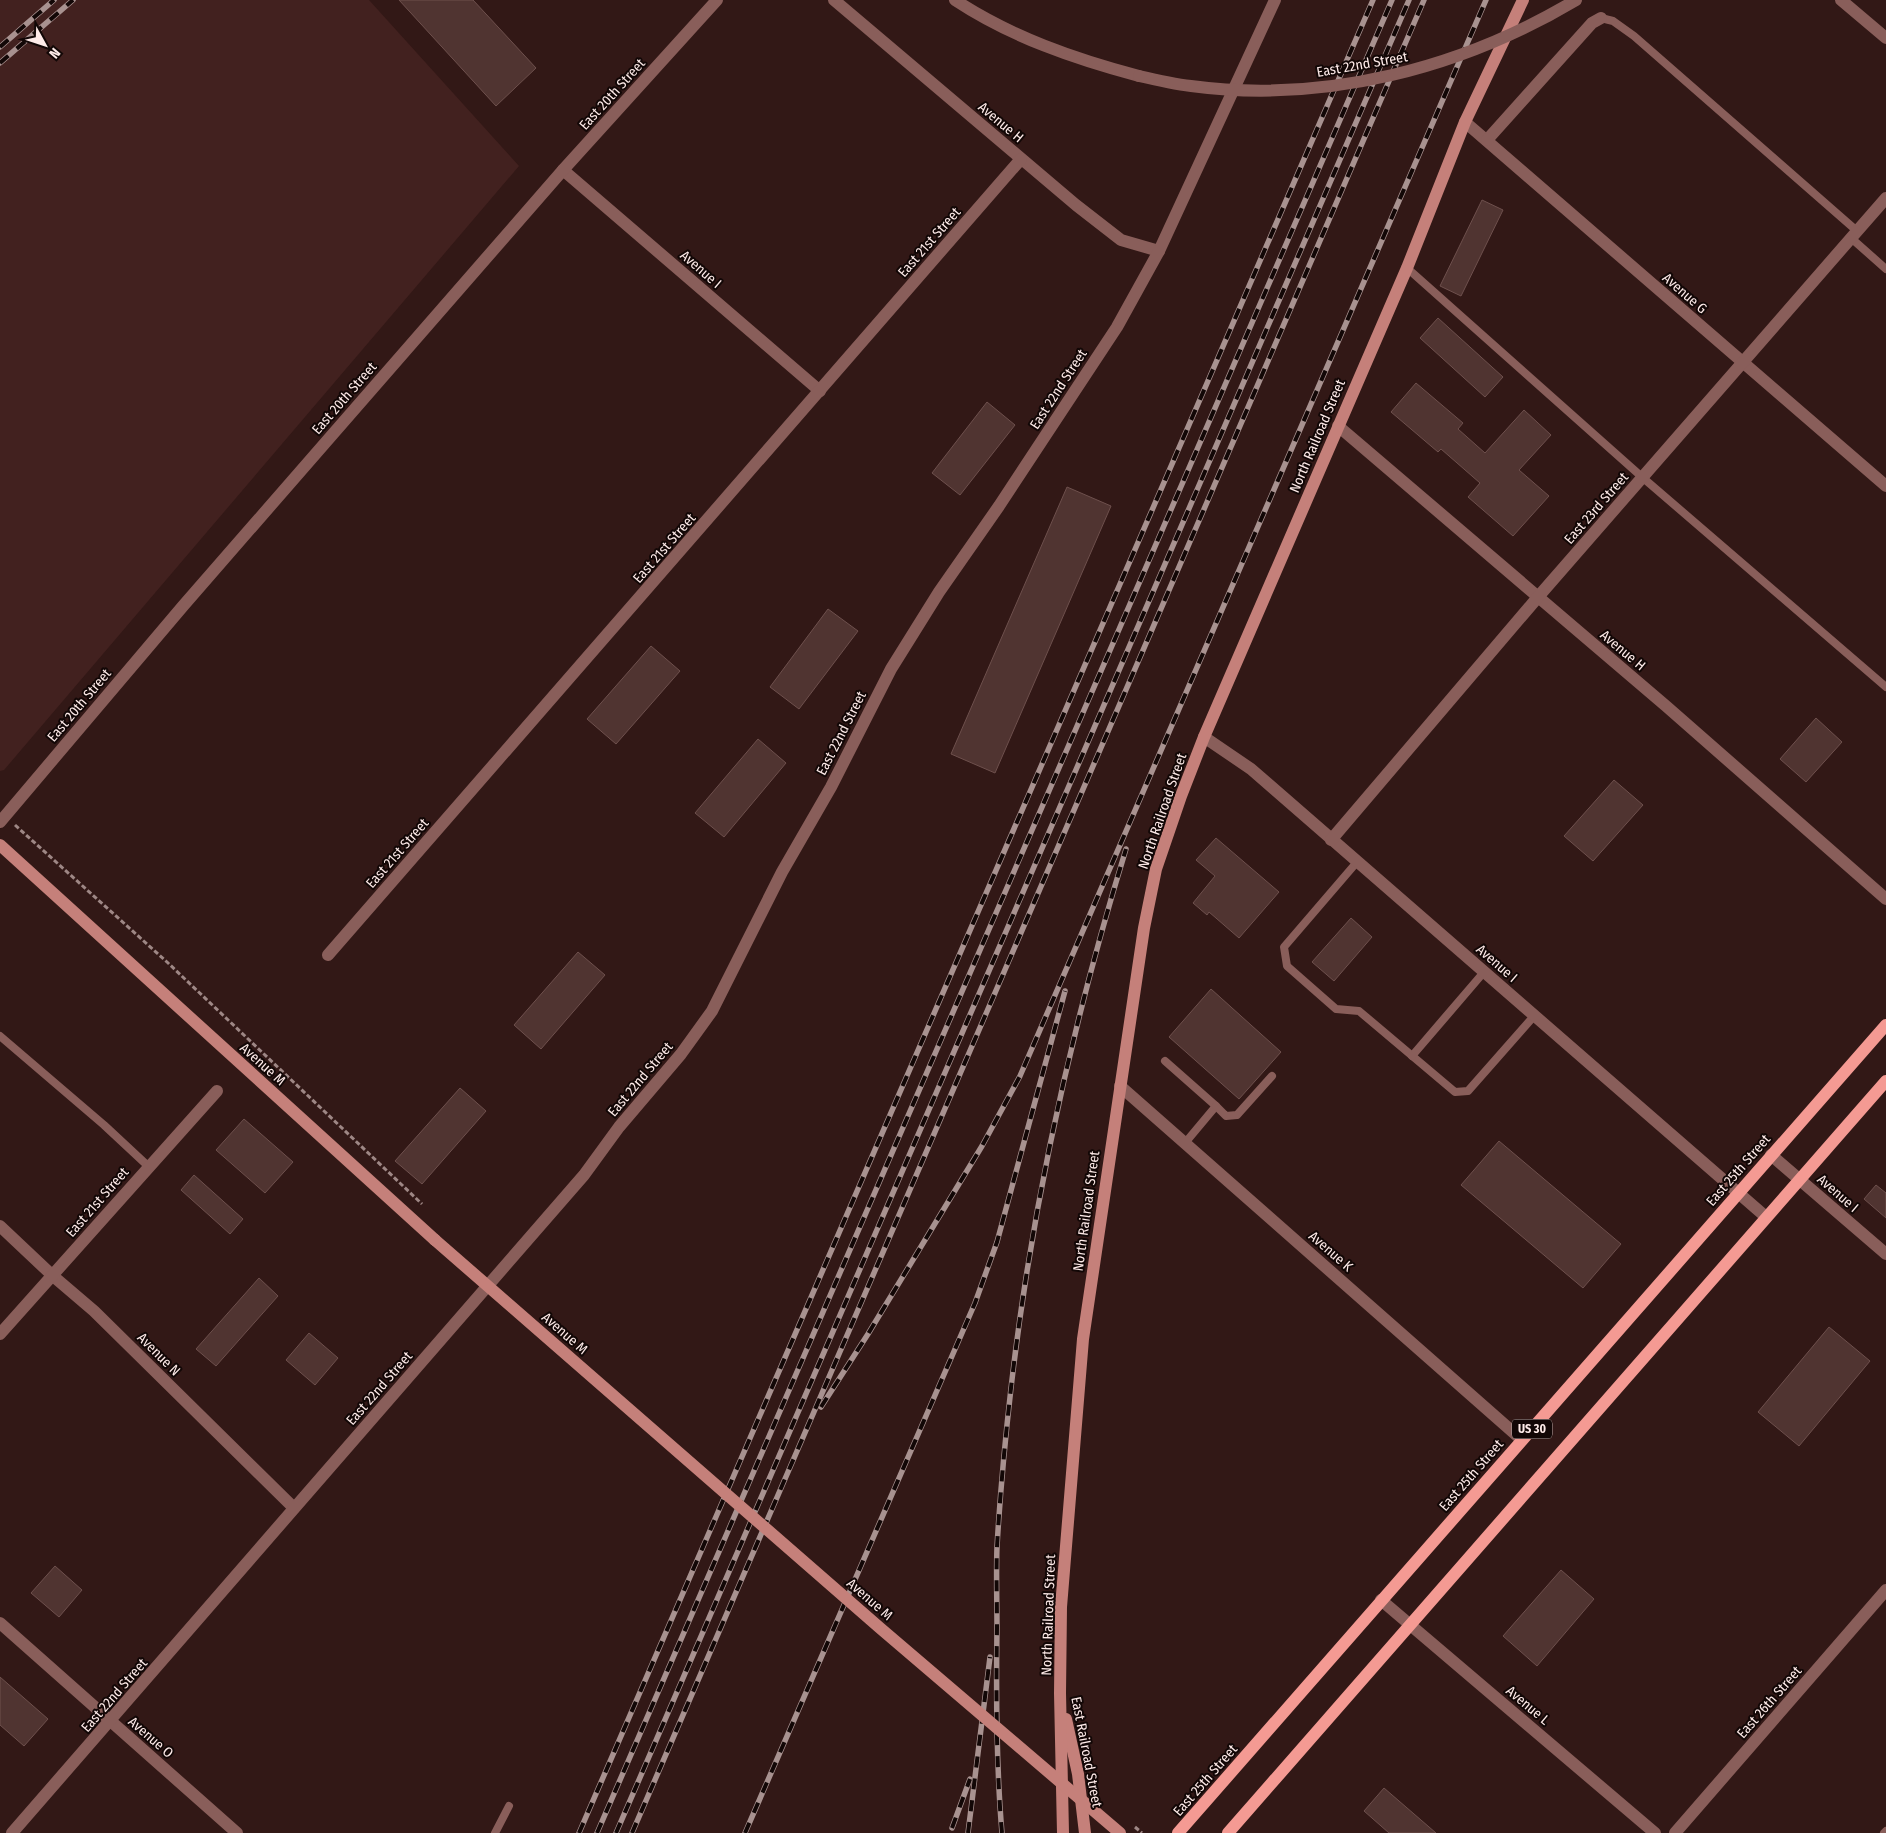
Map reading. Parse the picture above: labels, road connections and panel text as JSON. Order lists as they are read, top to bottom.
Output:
{
  "streets": {
    "main road": [
      "North Railroad Street",
      "Avenue M",
      "East 25th Street",
      "US 30",
      "East Railroad Street"
    ],
    "street": [
      "East 22nd Street",
      "East 20th Street",
      "Avenue H",
      "East 21st Street",
      "Avenue I",
      "Avenue G",
      "East 23rd Street",
      "Avenue K",
      "Avenue N",
      "East 26th Street",
      "Avenue L",
      "Avenue O"
    ]
  },
  "crossings": [
    ["East 22nd Street", "Avenue H"],
    ["East 22nd Street", "Avenue N"],
    ["East 22nd Street", "Avenue O"],
    ["East 20th Street", "Avenue I"],
    ["Avenue H", "East 21st Street"],
    ["Avenue H", "North Railroad Street"],
    ["Avenue H", "East 23rd Street"],
    ["East 21st Street", "Avenue I"],
    ["East 21st Street", "Avenue N"],
    ["Avenue I", "North Railroad Street"],
    ["Avenue I", "East 23rd Street"],
    ["Avenue I", "East 25th Street"],
    ["Avenue I", "US 30"],
    ["Avenue G", "North Railroad Street"],
    ["Avenue G", "East 23rd Street"],
    ["North Railroad Street", "Avenue K"],
    ["North Railroad Street", "East Railroad Street"],
    ["East 25th Street", "Avenue K"],
    ["East 25th Street", "Avenue L"],
    ["US 30", "Avenue L"]
  ],
  "north": "bottom right"
}
